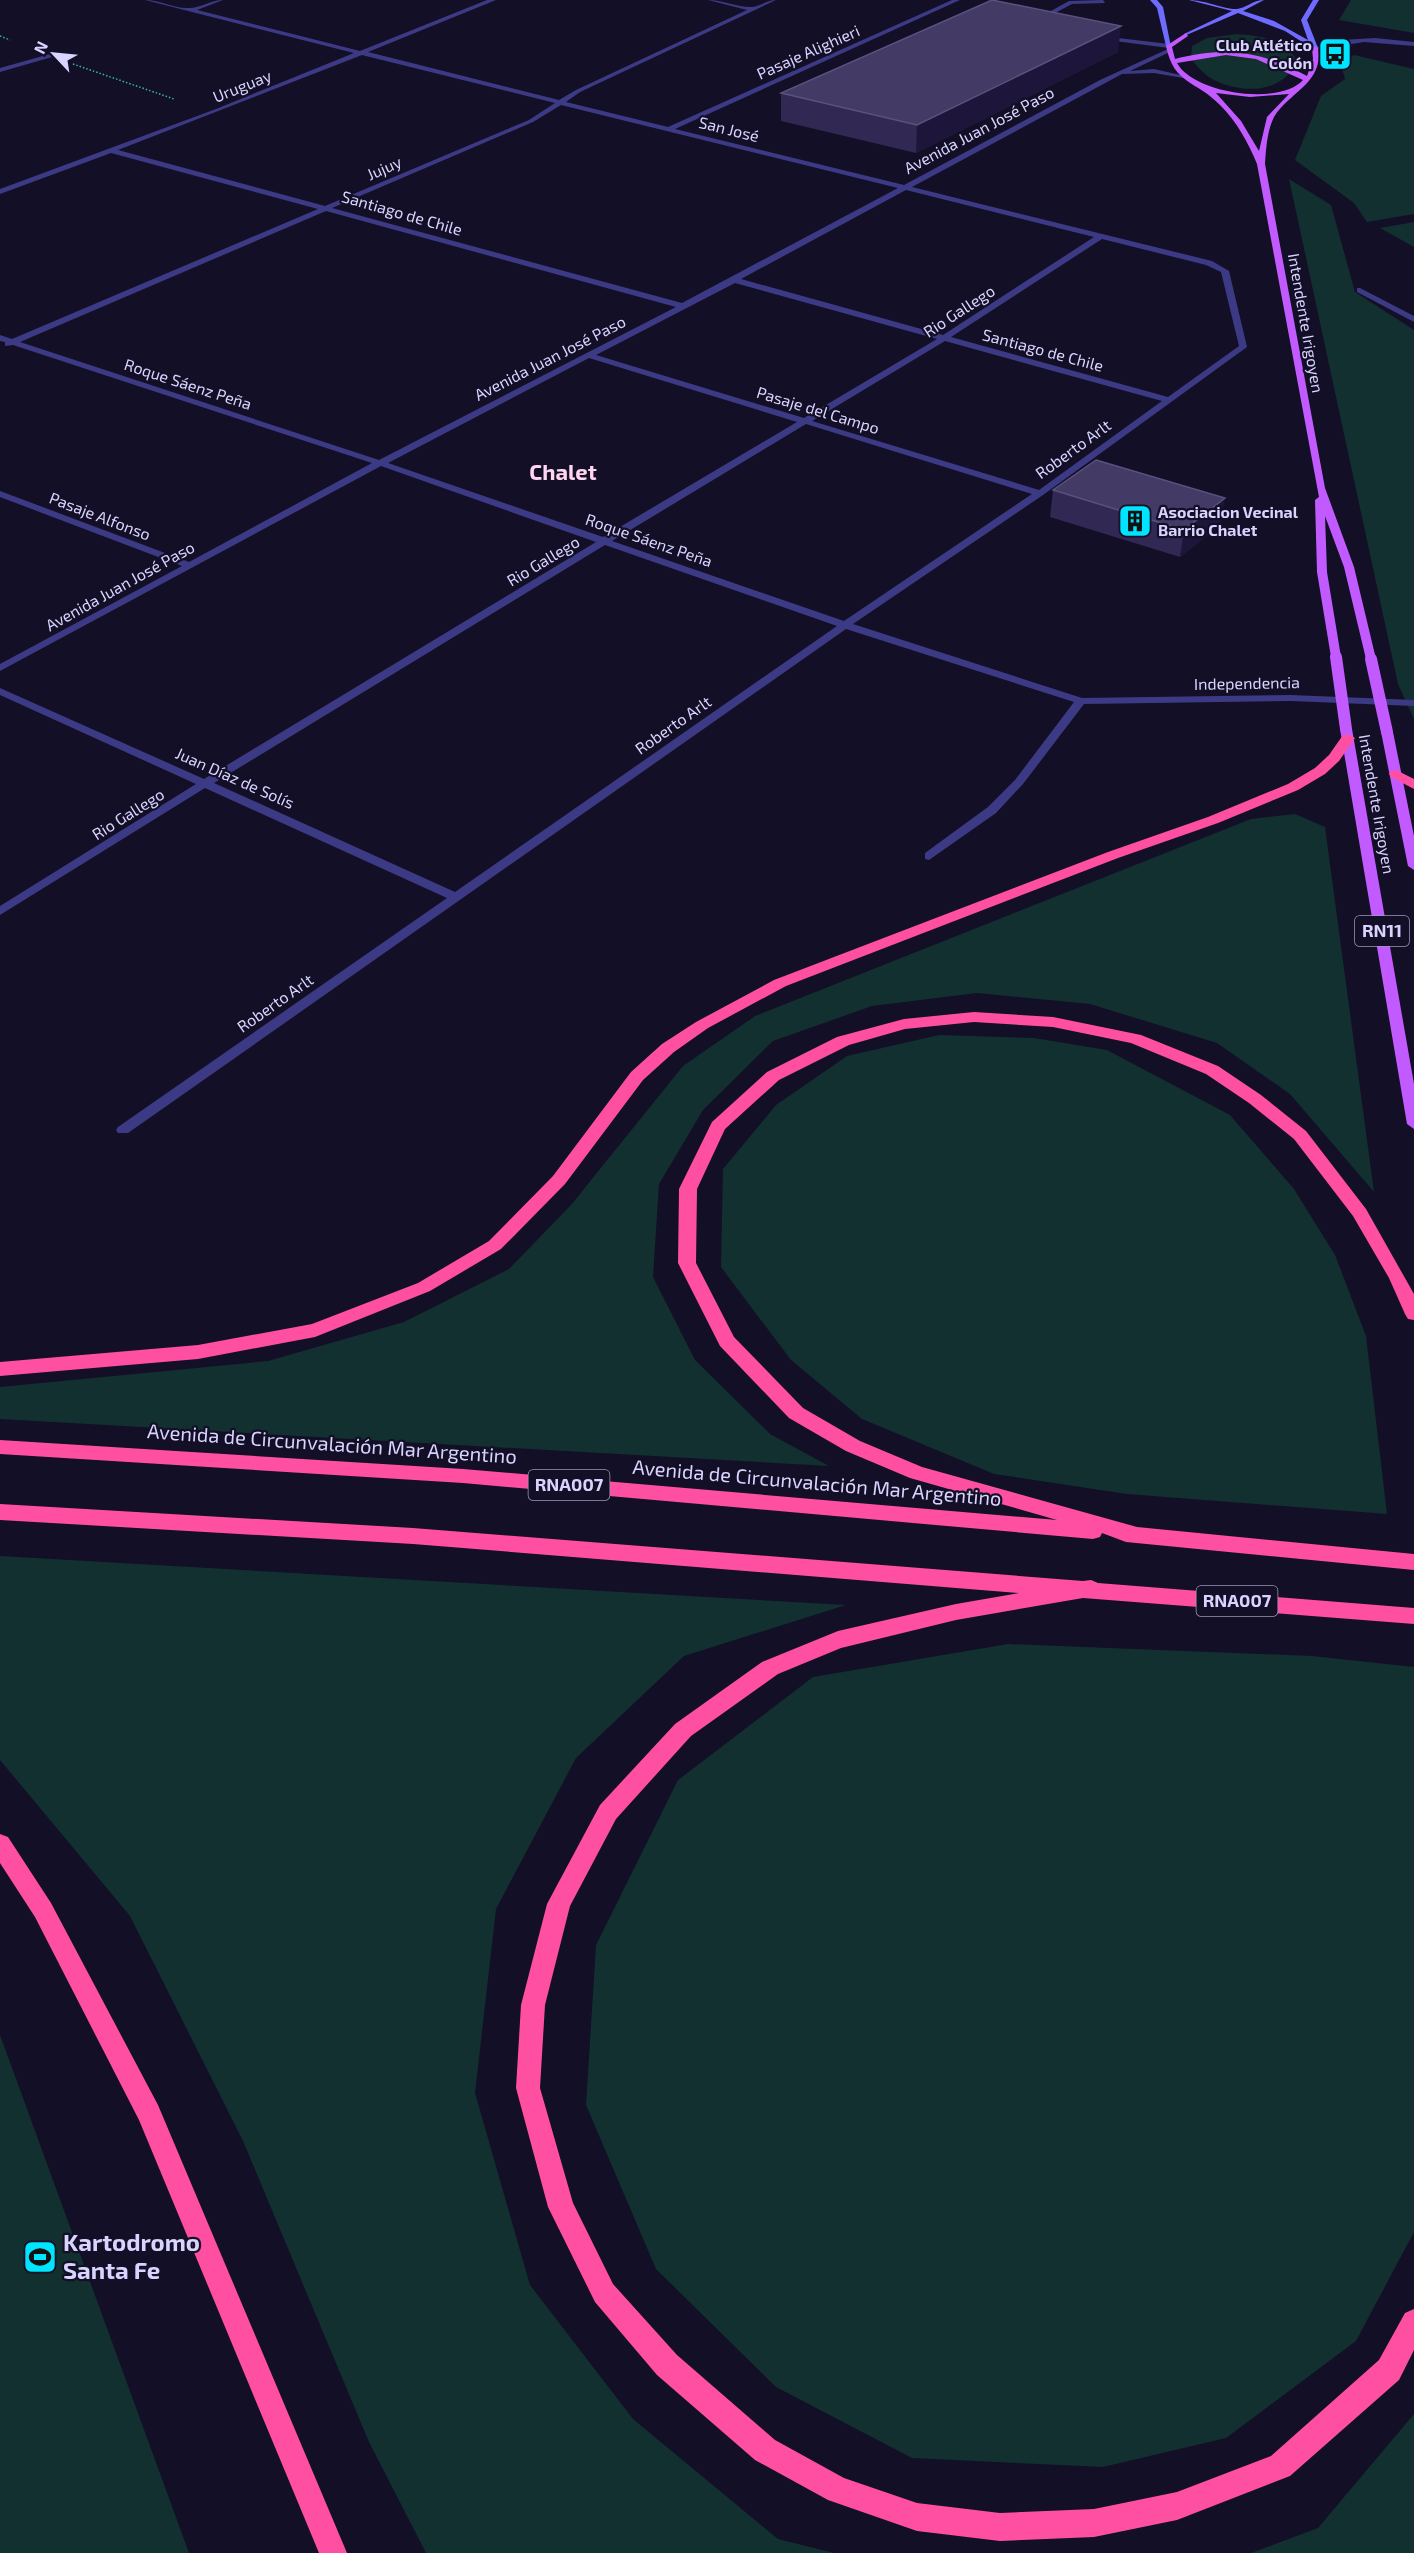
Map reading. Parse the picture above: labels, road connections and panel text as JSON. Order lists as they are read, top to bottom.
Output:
{
  "streets": {
    "highway": ["Avenida de Circunvalación Mar Argentino", "RNA007"],
    "main road": ["Intendente Irigoyen", "RN11"],
    "street": [
      "Pasaje Alighieri",
      "Uruguay",
      "San José",
      "Avenida Juan José Paso",
      "Jujuy",
      "Santiago de Chile",
      "Rio Gallego",
      "Roque Sáenz Peña",
      "Pasaje del Campo",
      "Roberto Arlt",
      "Pasaje Alfonso",
      "Independencia",
      "Juan Díaz de Solís"
    ]
  },
  "crossings": [
    ["Pasaje Alighieri", "San José"],
    ["Uruguay", "San José"],
    ["Uruguay", "Santiago de Chile"],
    ["San José", "Avenida Juan José Paso"],
    ["San José", "Jujuy"],
    ["San José", "Rio Gallego"],
    ["San José", "Roberto Arlt"],
    ["Avenida Juan José Paso", "Santiago de Chile"],
    ["Avenida Juan José Paso", "Roque Sáenz Peña"],
    ["Avenida Juan José Paso", "Pasaje del Campo"],
    ["Avenida Juan José Paso", "Pasaje Alfonso"],
    ["Jujuy", "Santiago de Chile"],
    ["Jujuy", "Roque Sáenz Peña"],
    ["Santiago de Chile", "Rio Gallego"],
    ["Santiago de Chile", "Roberto Arlt"],
    ["Rio Gallego", "Roque Sáenz Peña"],
    ["Rio Gallego", "Pasaje del Campo"],
    ["Rio Gallego", "Juan Díaz de Solís"],
    ["Roque Sáenz Peña", "Roberto Arlt"],
    ["Roque Sáenz Peña", "Independencia"],
    ["Pasaje del Campo", "Roberto Arlt"],
    ["Roberto Arlt", "Juan Díaz de Solís"]
  ],
  "districts": ["Chalet"],
  "places": {
    "bus stop": ["Club Atlético Colón"],
    "building": ["Asociacion Vecinal Barrio Chalet"],
    "sports": ["Kartodromo Santa Fe"]
  },
  "north": "top left"
}
